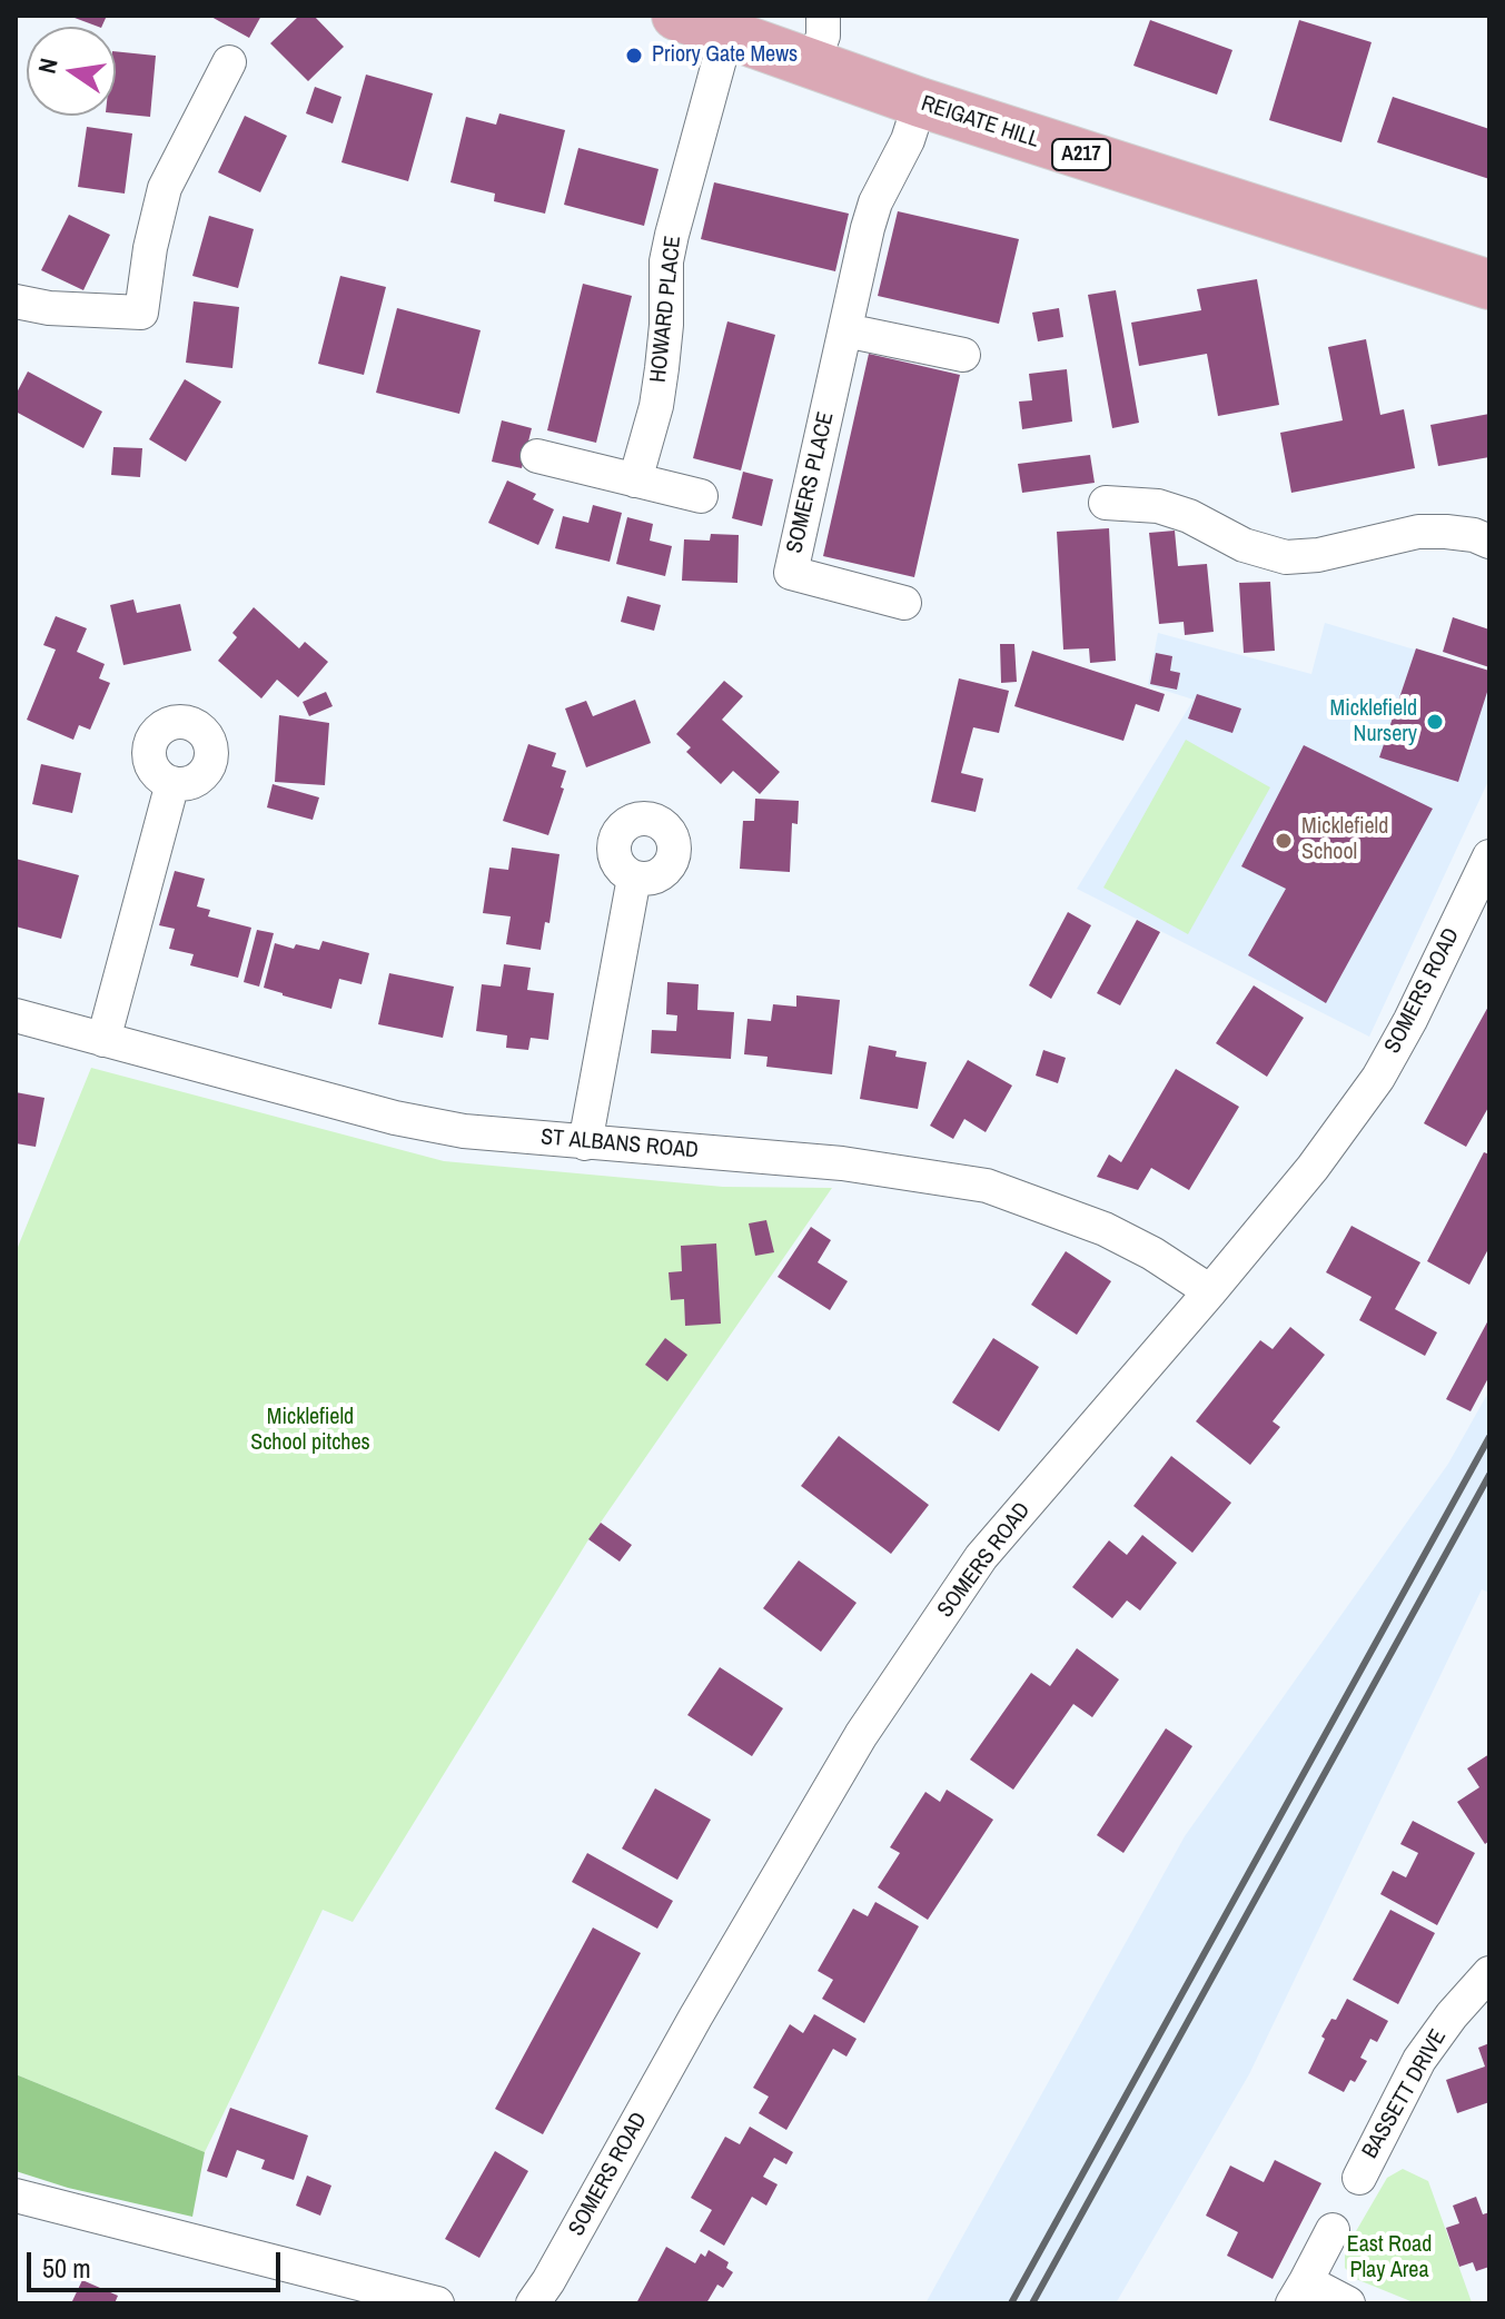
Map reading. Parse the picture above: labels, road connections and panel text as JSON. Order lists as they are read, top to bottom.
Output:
{
  "streets": {
    "main road": ["REIGATE HILL", "A217"],
    "street": [
      "HOWARD PLACE",
      "SOMERS PLACE",
      "SOMERS ROAD",
      "ST ALBANS ROAD",
      "BASSETT DRIVE"
    ]
  },
  "crossings": [
    ["REIGATE HILL", "HOWARD PLACE"],
    ["REIGATE HILL", "SOMERS PLACE"],
    ["SOMERS ROAD", "ST ALBANS ROAD"]
  ],
  "parks": ["Micklefield School pitches", "East Road Play Area"],
  "places": ["Priory Gate Mews", "Micklefield Nursery", "Micklefield School"],
  "scale_bar": "50 m",
  "north": "left"
}
